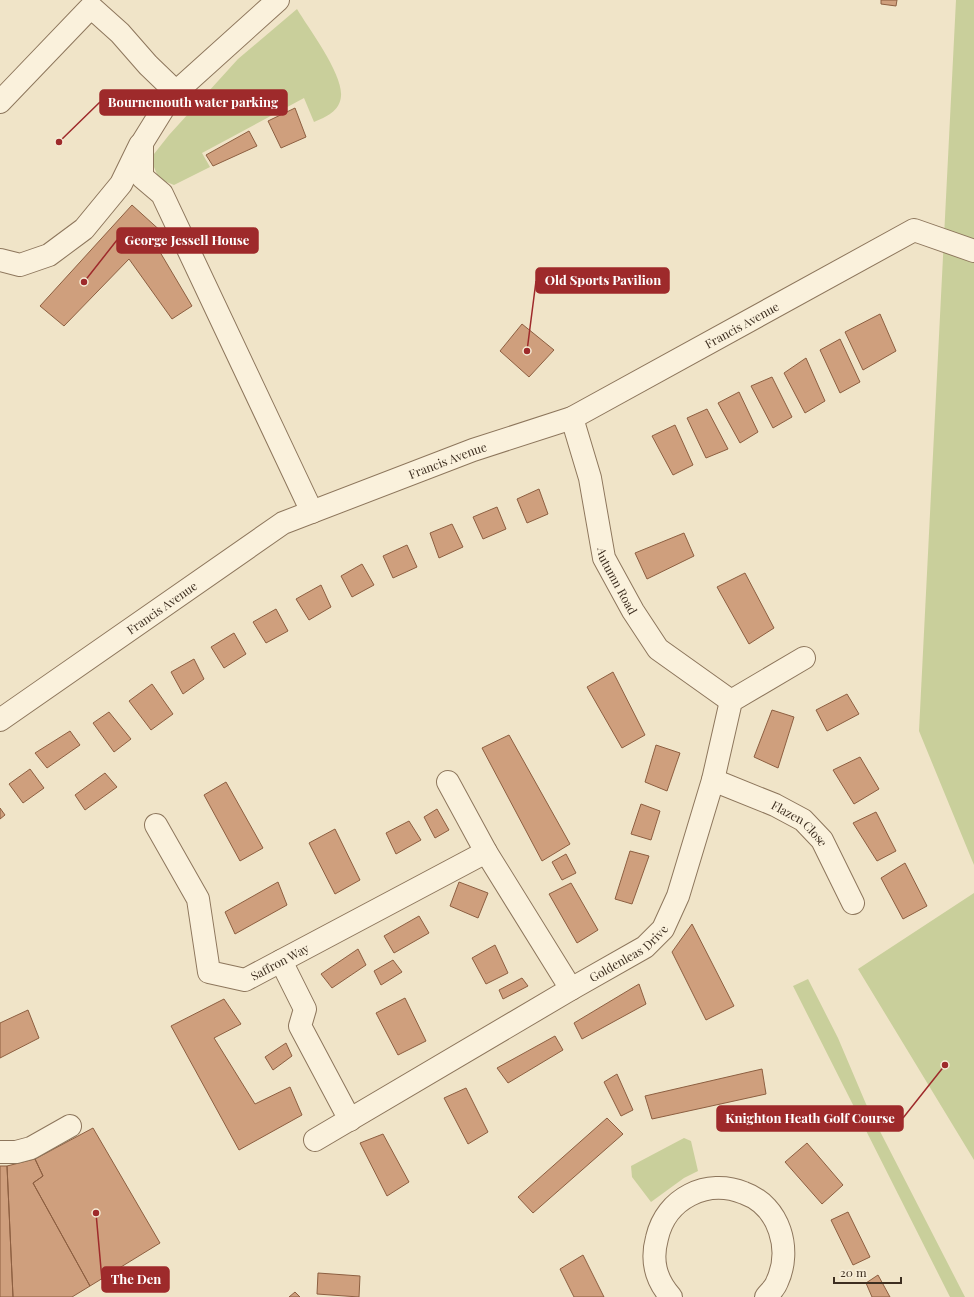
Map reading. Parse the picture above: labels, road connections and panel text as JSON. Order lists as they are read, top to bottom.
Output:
{
  "streets": {
    "street": [
      "Francis Avenue",
      "Autumn Road",
      "Flazen Close",
      "Goldenleas Drive",
      "Saffron Way"
    ]
  },
  "crossings": [
    ["Francis Avenue", "Autumn Road"],
    ["Autumn Road", "Goldenleas Drive"],
    ["Flazen Close", "Goldenleas Drive"]
  ],
  "places": [
    "Bournemouth water parking",
    "George Jessell House",
    "Old Sports Pavilion",
    "Knighton Heath Golf Course",
    "The Den"
  ],
  "scale_bar": "20 m"
}
